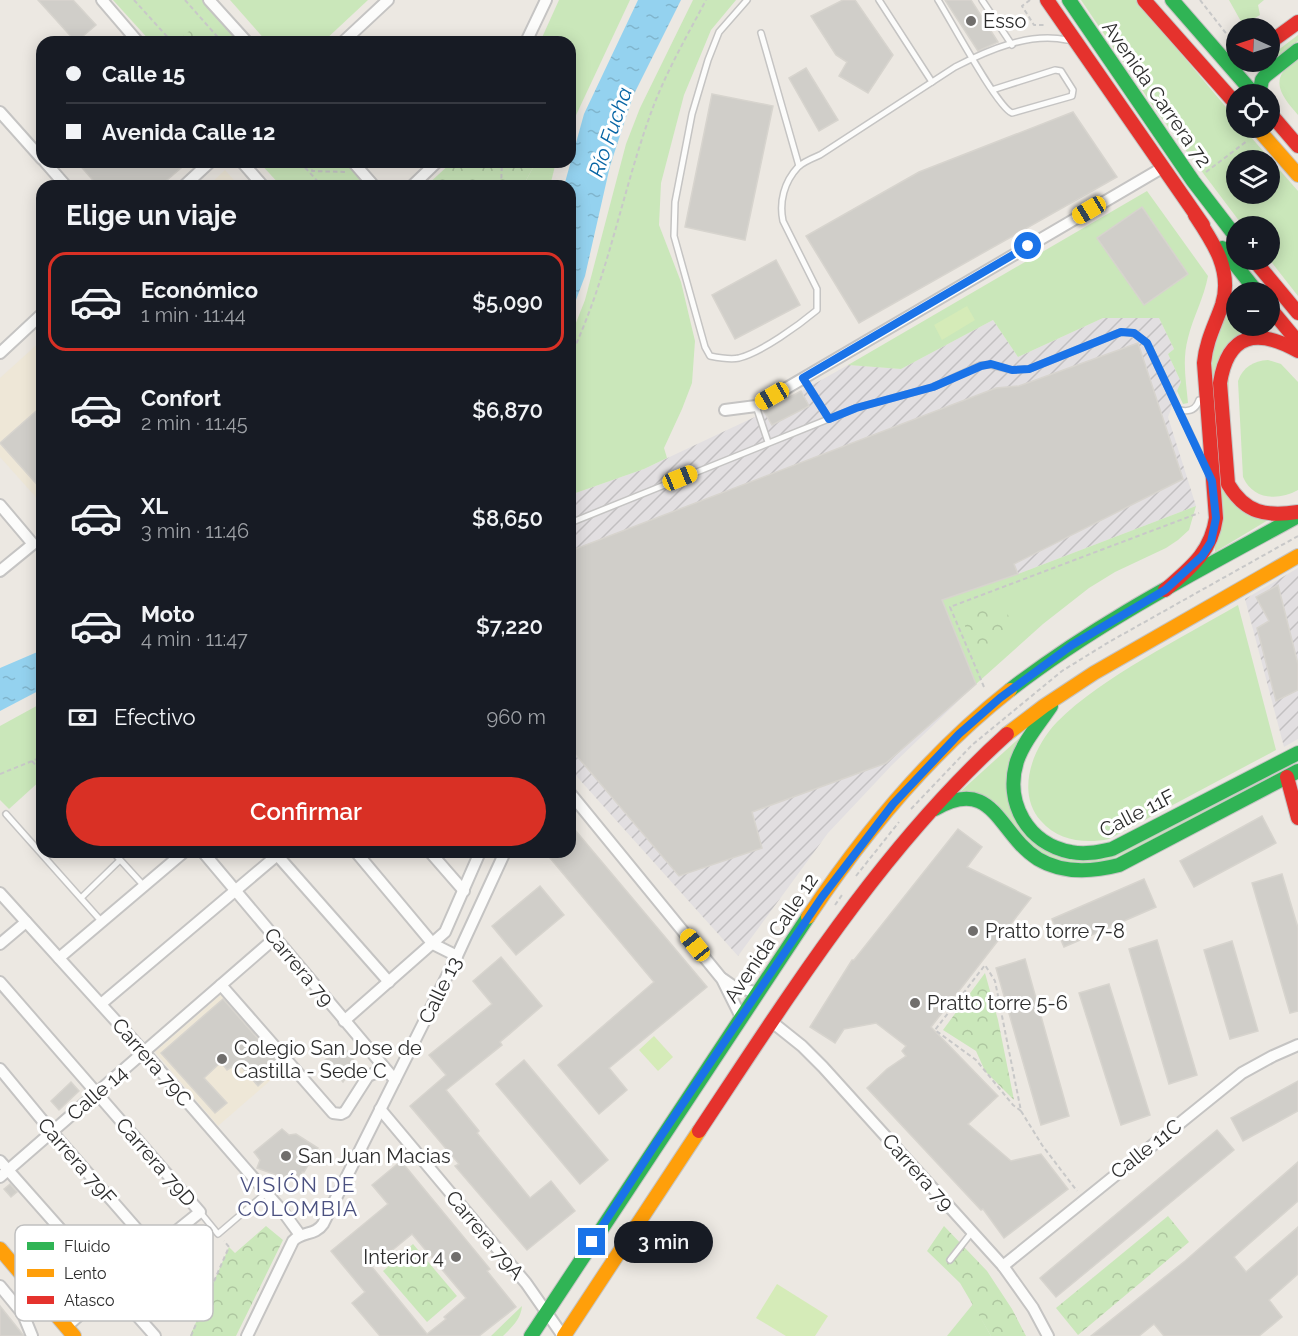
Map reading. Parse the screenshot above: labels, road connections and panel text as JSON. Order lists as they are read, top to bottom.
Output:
{
  "streets": {
    "main road": ["Avenida Carrera 72", "Calle 11F", "Avenida Calle 12"],
    "street": [
      "Carrera 79",
      "Calle 13",
      "Carrera 79C",
      "Calle 14",
      "Calle 11C",
      "Carrera 79F",
      "Carrera 79D",
      "Carrera 79A"
    ]
  },
  "crossings": [
    ["Avenida Calle 12", "Carrera 79A"],
    ["Carrera 79", "Calle 13"],
    ["Carrera 79", "Calle 14"],
    ["Carrera 79", "Calle 11C"],
    ["Calle 13", "Carrera 79C"],
    ["Calle 13", "Carrera 79A"],
    ["Carrera 79C", "Calle 14"],
    ["Carrera 79C", "Carrera 79D"],
    ["Calle 14", "Carrera 79F"],
    ["Calle 14", "Carrera 79D"]
  ],
  "districts": ["VISIÓN DE COLOMBIA"],
  "water": ["Río Fucha"],
  "places": [
    "Esso",
    "Pratto torre 7-8",
    "Pratto torre 5-6",
    "Colegio San Jose de Castilla - Sede C",
    "San Juan Macias",
    "Interior 4"
  ],
  "legend": ["Fluido", "Lento", "Atasco"],
  "north": "left",
  "page": {
    "map_buttons": ["+", "−"],
    "banner": ["Calle 15", "Avenida Calle 12"],
    "heading": "Elige un viaje",
    "list": [
      {
        "name": "Económico",
        "note": "1 min · 11:44",
        "value": "$5,090"
      },
      {
        "name": "Confort",
        "note": "2 min · 11:45",
        "value": "$6,870"
      },
      {
        "name": "XL",
        "note": "3 min · 11:46",
        "value": "$8,650"
      },
      {
        "name": "Moto",
        "note": "4 min · 11:47",
        "value": "$7,220"
      }
    ],
    "pay": ["Efectivo", "960 m"],
    "buttons": "Confirmar",
    "bubble": "3 min"
  }
}
